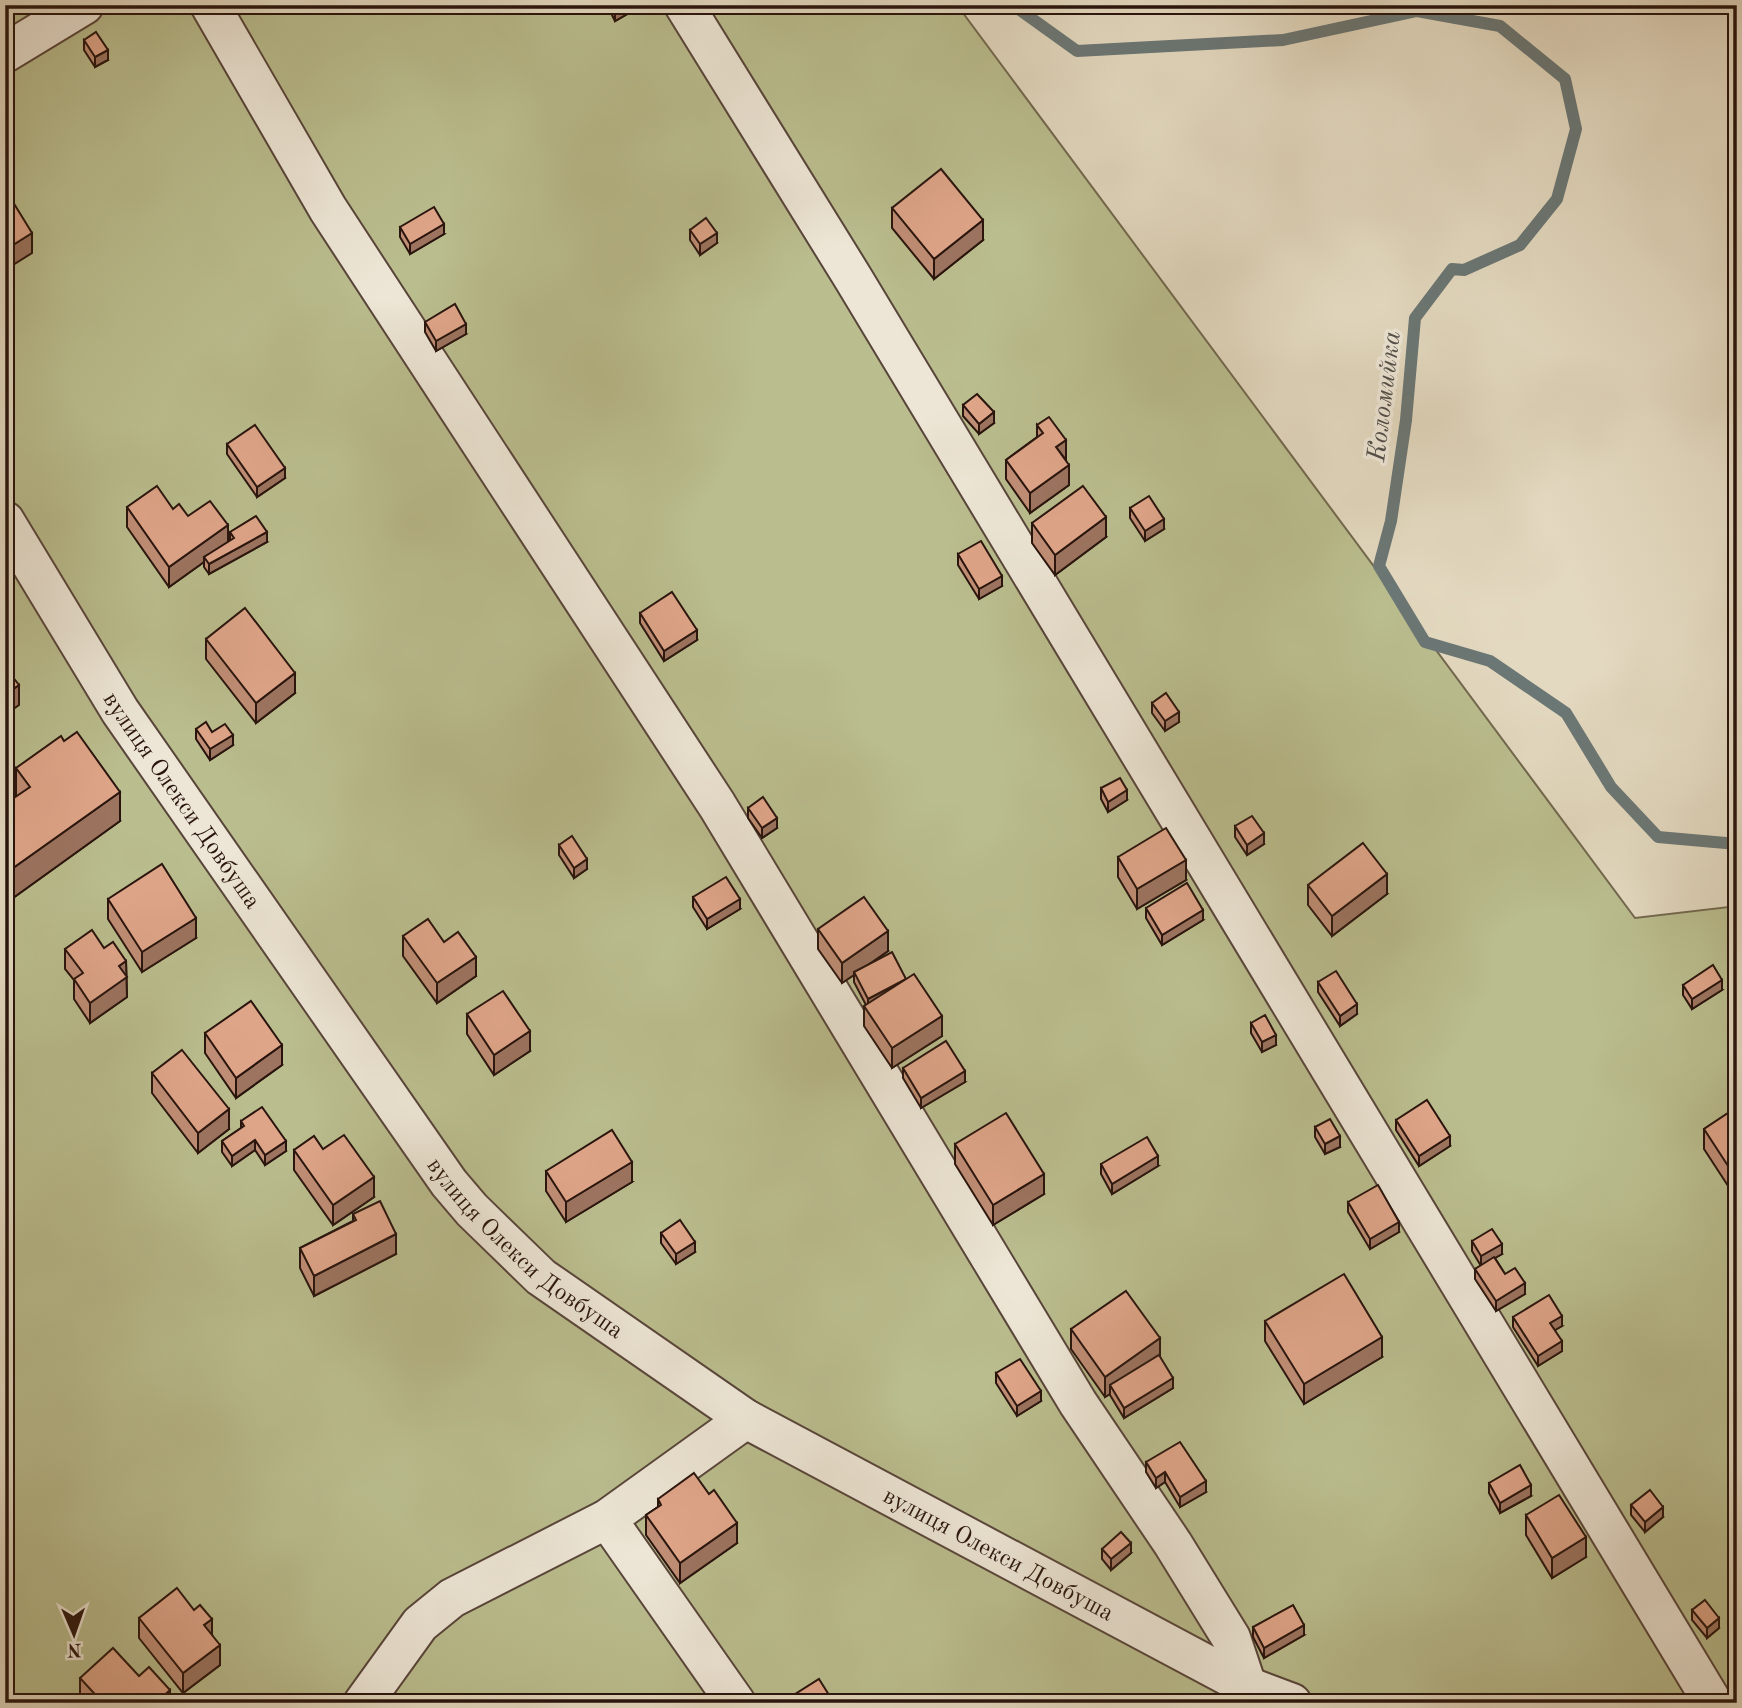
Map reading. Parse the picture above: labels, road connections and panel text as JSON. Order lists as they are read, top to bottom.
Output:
{
  "streets": {
    "street": ["вулиця Олекси Довбуша"]
  },
  "water": ["Коломийка"],
  "north": "bottom"
}
